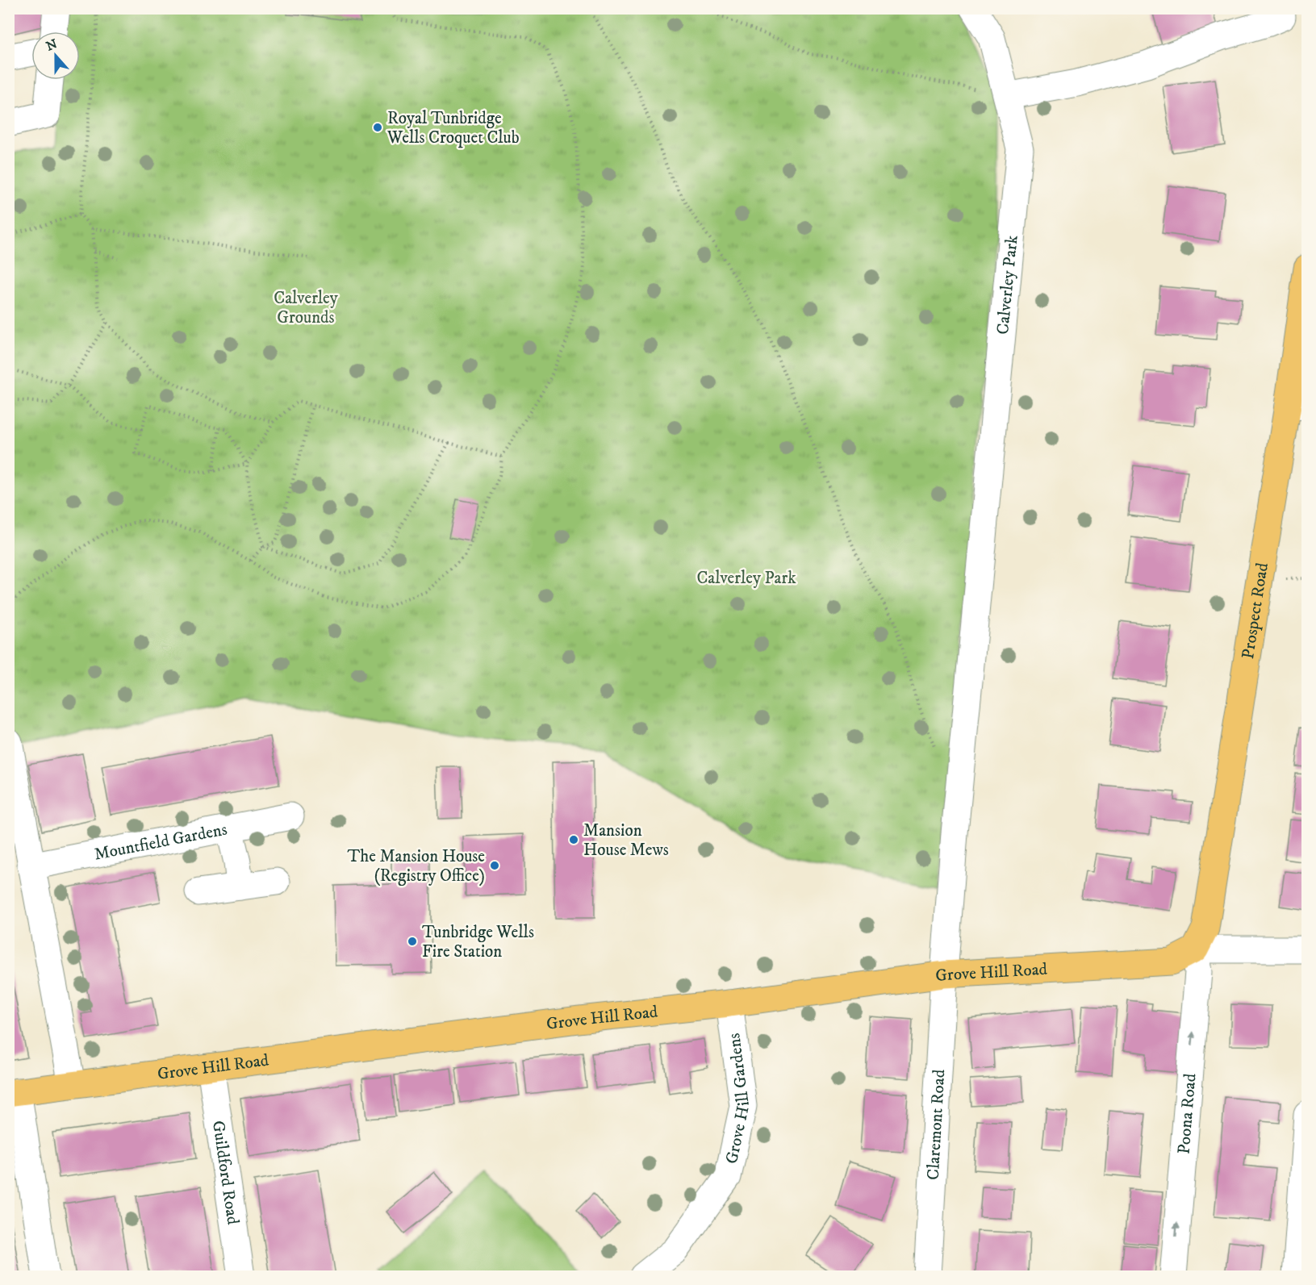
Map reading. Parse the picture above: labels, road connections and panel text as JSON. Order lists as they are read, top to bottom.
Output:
{
  "streets": {
    "main road": ["Prospect Road", "Grove Hill Road"],
    "street": [
      "Calverley Park",
      "Mountfield Gardens",
      "Grove Hill Gardens",
      "Poona Road",
      "Claremont Road",
      "Guildford Road"
    ]
  },
  "crossings": [
    ["Calverley Park", "Grove Hill Road"],
    ["Calverley Park", "Claremont Road"],
    ["Prospect Road", "Grove Hill Road"],
    ["Prospect Road", "Poona Road"],
    ["Grove Hill Road", "Grove Hill Gardens"],
    ["Grove Hill Road", "Poona Road"],
    ["Grove Hill Road", "Claremont Road"],
    ["Grove Hill Road", "Guildford Road"]
  ],
  "parks": ["Calverley Grounds", "Calverley Park"],
  "places": [
    "Royal Tunbridge Wells Croquet Club",
    "Mansion House Mews",
    "The Mansion House (Registry Office)",
    "Tunbridge Wells Fire Station"
  ],
  "north": "top"
}
